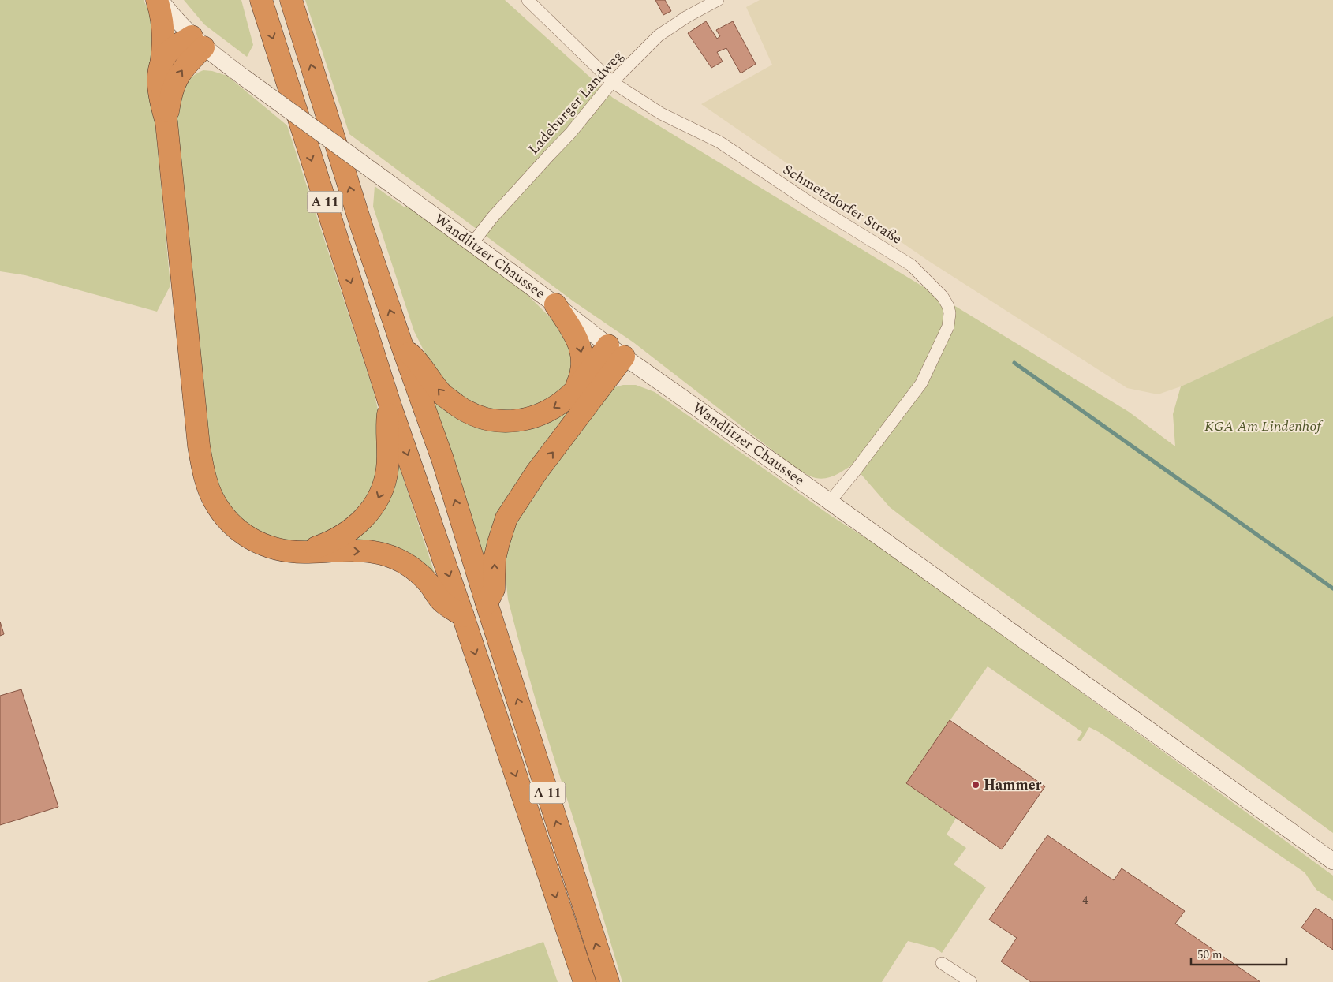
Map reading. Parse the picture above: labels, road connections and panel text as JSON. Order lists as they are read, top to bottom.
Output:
{
  "streets": {
    "highway": ["A 11"],
    "main road": ["Wandlitzer Chaussee"],
    "street": ["Ladeburger Landweg", "Schmetzdorfer Straße"]
  },
  "crossings": [
    ["Ladeburger Landweg", "Schmetzdorfer Straße"],
    ["Ladeburger Landweg", "Wandlitzer Chaussee"],
    ["Schmetzdorfer Straße", "Wandlitzer Chaussee"]
  ],
  "parks": ["KGA Am Lindenhof"],
  "places": ["Hammer"],
  "house_numbers": ["4"],
  "scale_bar": "50 m"
}
